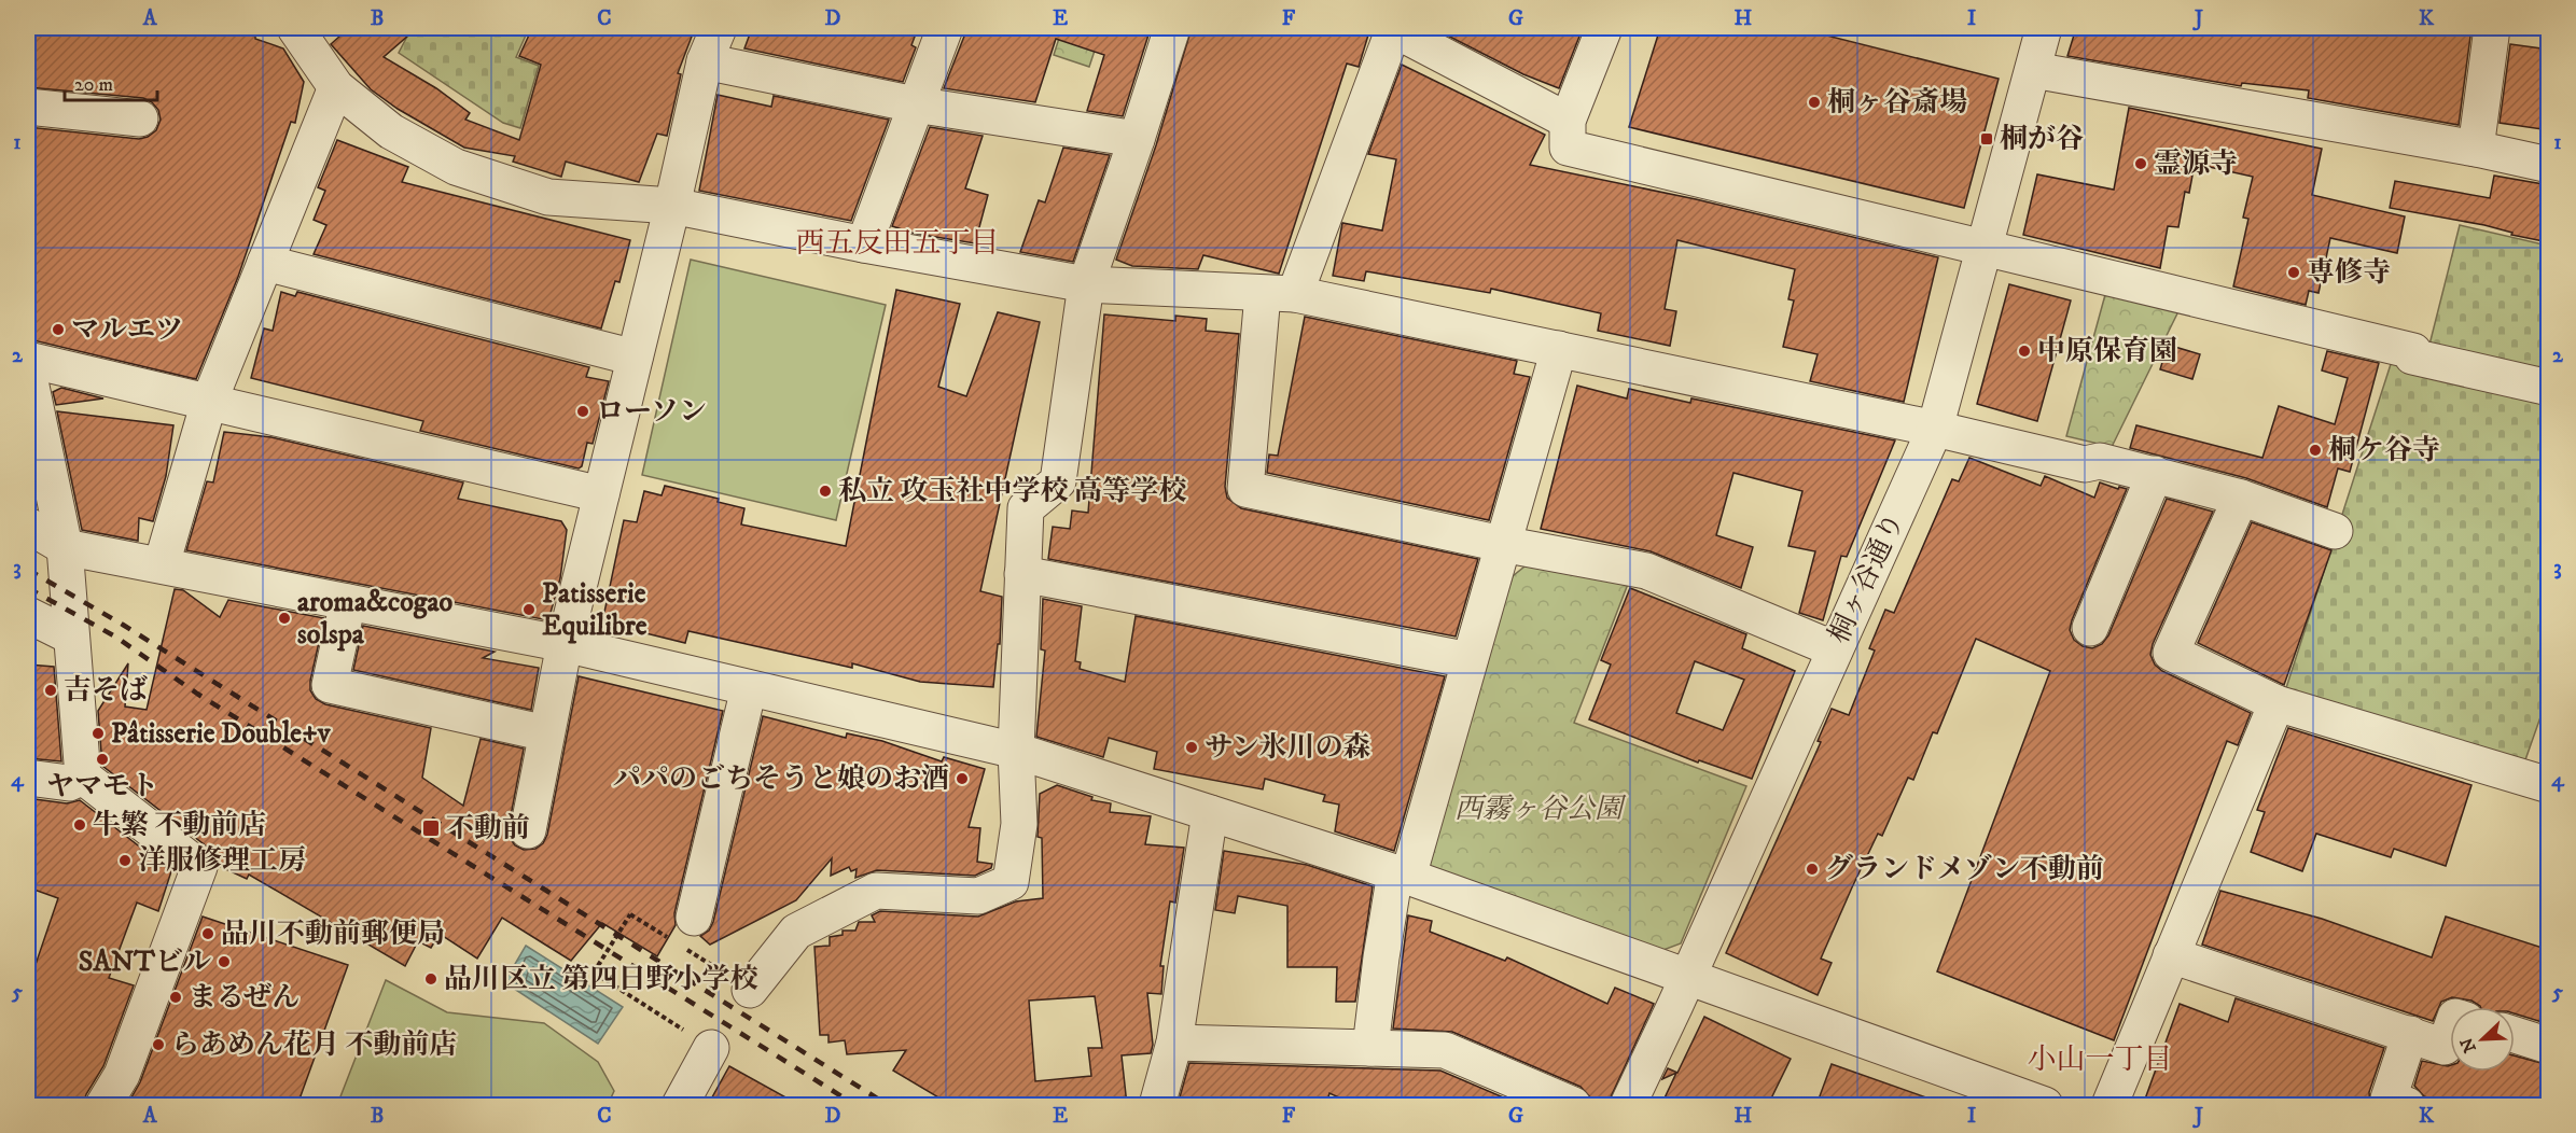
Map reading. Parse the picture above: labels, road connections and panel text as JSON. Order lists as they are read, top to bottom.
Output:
{
  "streets": {
    "street": ["桐ヶ谷通り"]
  },
  "districts": ["西五反田五丁目", "小山一丁目"],
  "parks": ["西霧ヶ谷公園"],
  "places": {
    "other": [
      "桐ヶ谷斎場",
      "霊源寺",
      "専修寺",
      "マルエツ",
      "中原保育園",
      "ローソン",
      "桐ケ谷寺",
      "私立 攻玉社中学校 高等学校",
      "Patisserie Equilibre",
      "aroma&cogao solspa",
      "吉そば",
      "Pâtisserie Double+v",
      "サン氷川の森",
      "ヤマモト",
      "パパのごちそうと娘のお酒",
      "牛繁 不動前店",
      "洋服修理工房",
      "グランドメゾン不動前",
      "品川不動前郵便局",
      "SANTビル",
      "品川区立 第四日野小学校",
      "まるぜん",
      "らあめん花月 不動前店"
    ],
    "transit": ["桐が谷", "不動前"]
  },
  "scale_bar": "20 m",
  "north": "bottom left",
  "grid": {
    "columns": [
      "A",
      "B",
      "C",
      "D",
      "E",
      "F",
      "G",
      "H",
      "I",
      "J",
      "K"
    ],
    "rows": [
      "1",
      "2",
      "3",
      "4",
      "5"
    ]
  }
}
